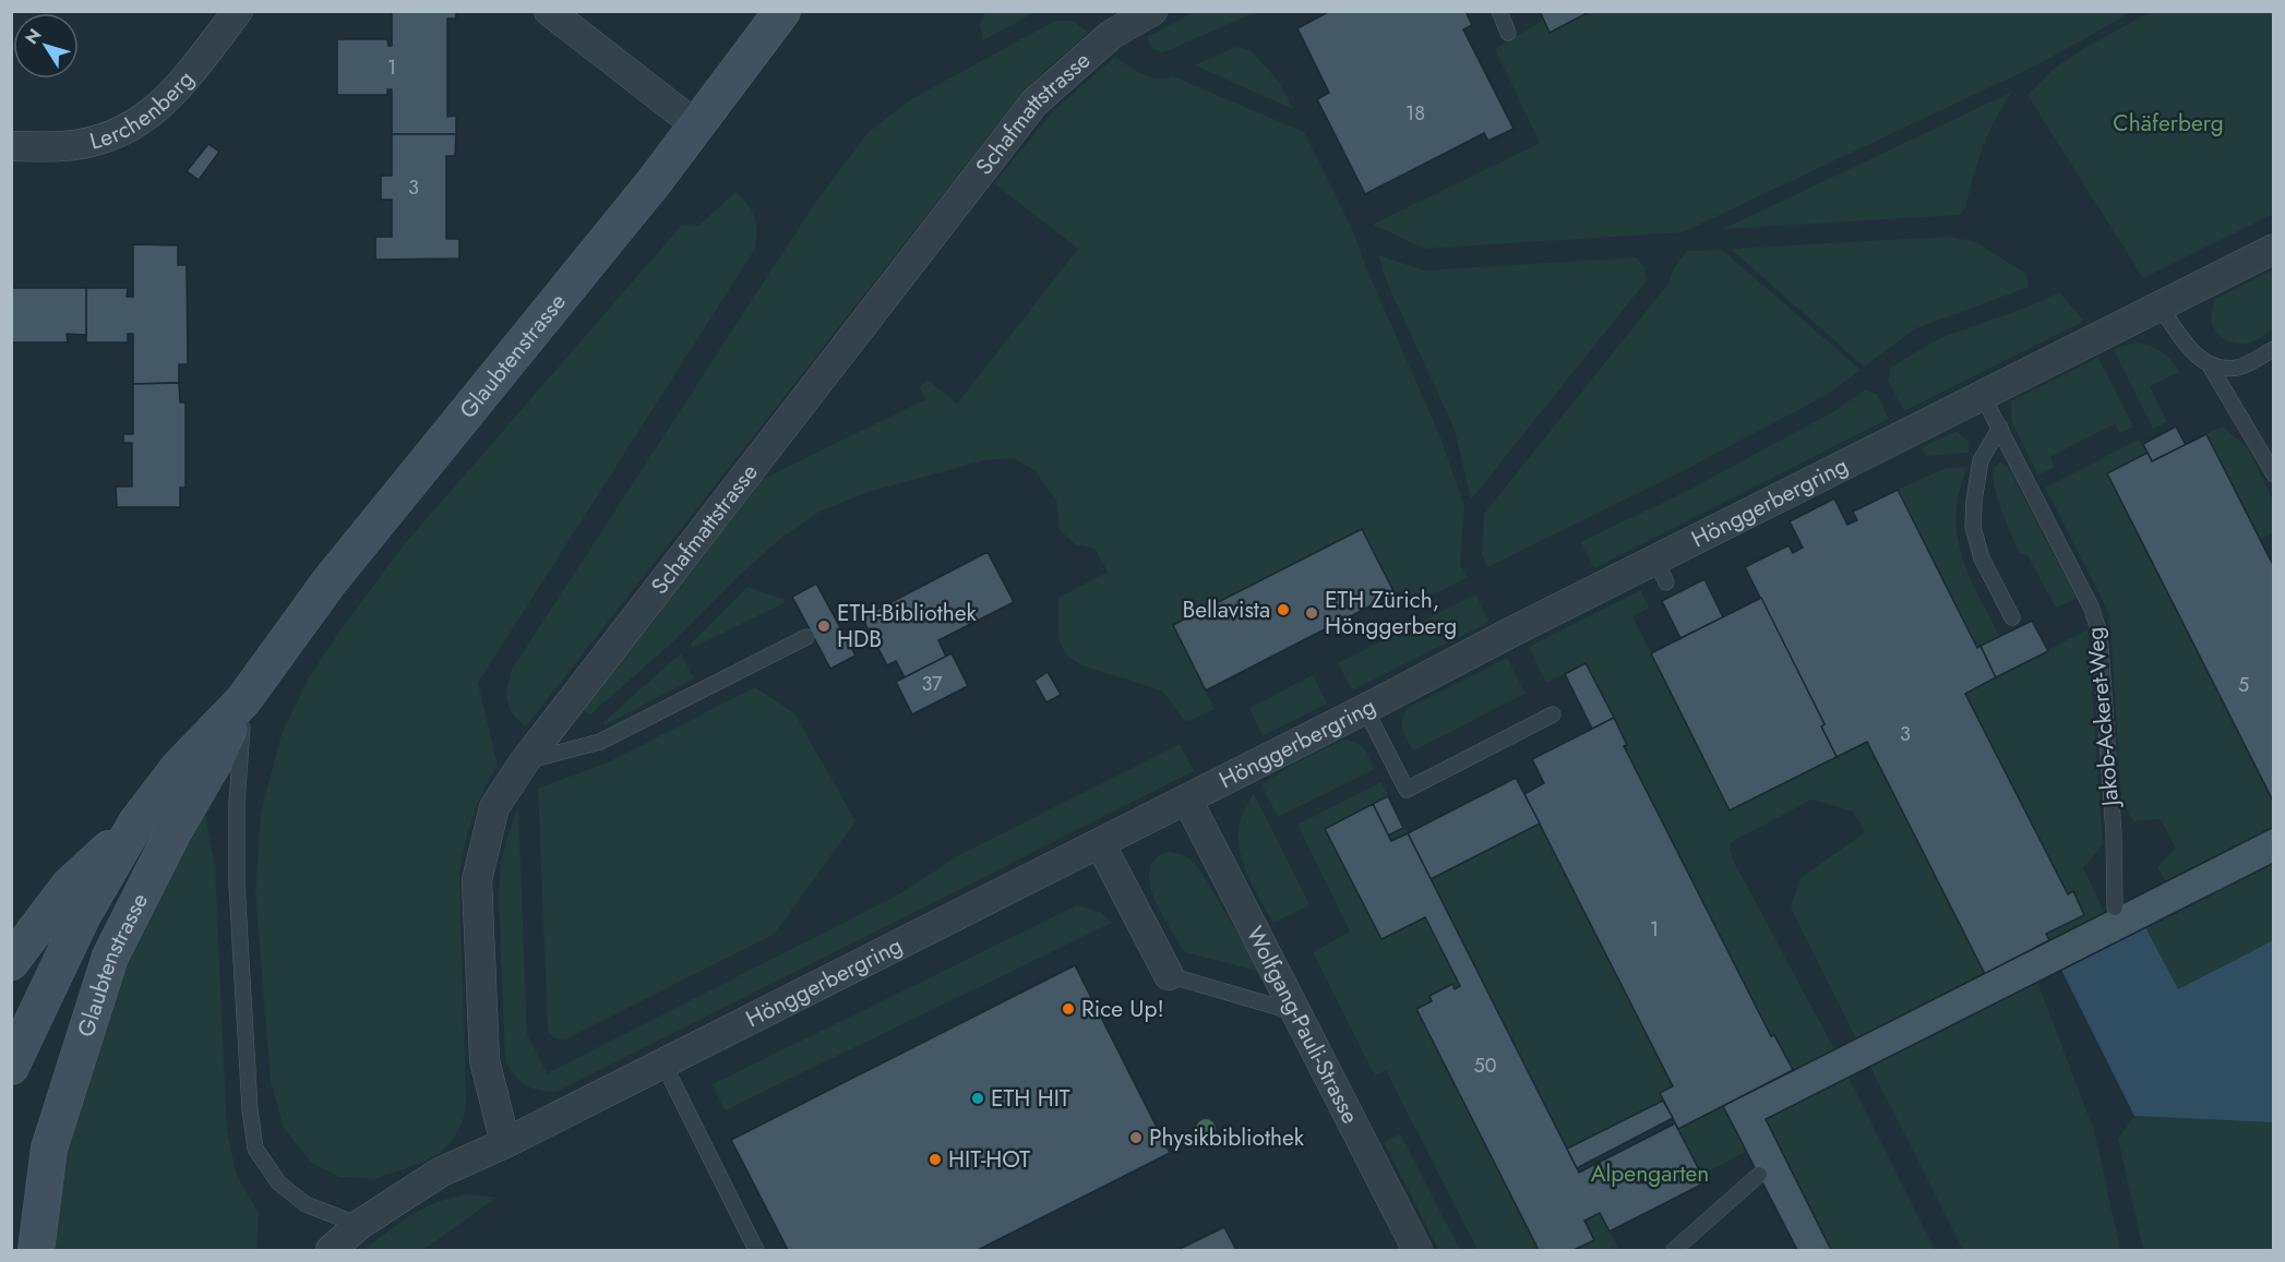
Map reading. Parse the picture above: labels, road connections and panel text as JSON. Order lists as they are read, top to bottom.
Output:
{
  "streets": {
    "street": [
      "Lerchenberg",
      "Schafmattstrasse",
      "Glaubtenstrasse",
      "Hönggerbergring",
      "Wolfgang-Pauli-Strasse"
    ],
    "lane": ["Jakob-Ackeret-Weg"]
  },
  "crossings": [
    ["Schafmattstrasse", "Hönggerbergring"],
    ["Hönggerbergring", "Jakob-Ackeret-Weg"],
    ["Hönggerbergring", "Wolfgang-Pauli-Strasse"]
  ],
  "parks": ["Chäferberg", "Alpengarten"],
  "places": [
    "Bellavista",
    "ETH Zürich, Hönggerberg",
    "ETH-Bibliothek HDB",
    "Rice Up!",
    "ETH HIT",
    "Physikbibliothek",
    "HIT-HOT"
  ],
  "house_numbers": [
    "1",
    "18",
    "3",
    "37",
    "5",
    "3",
    "1",
    "50"
  ],
  "north": "top left"
}
